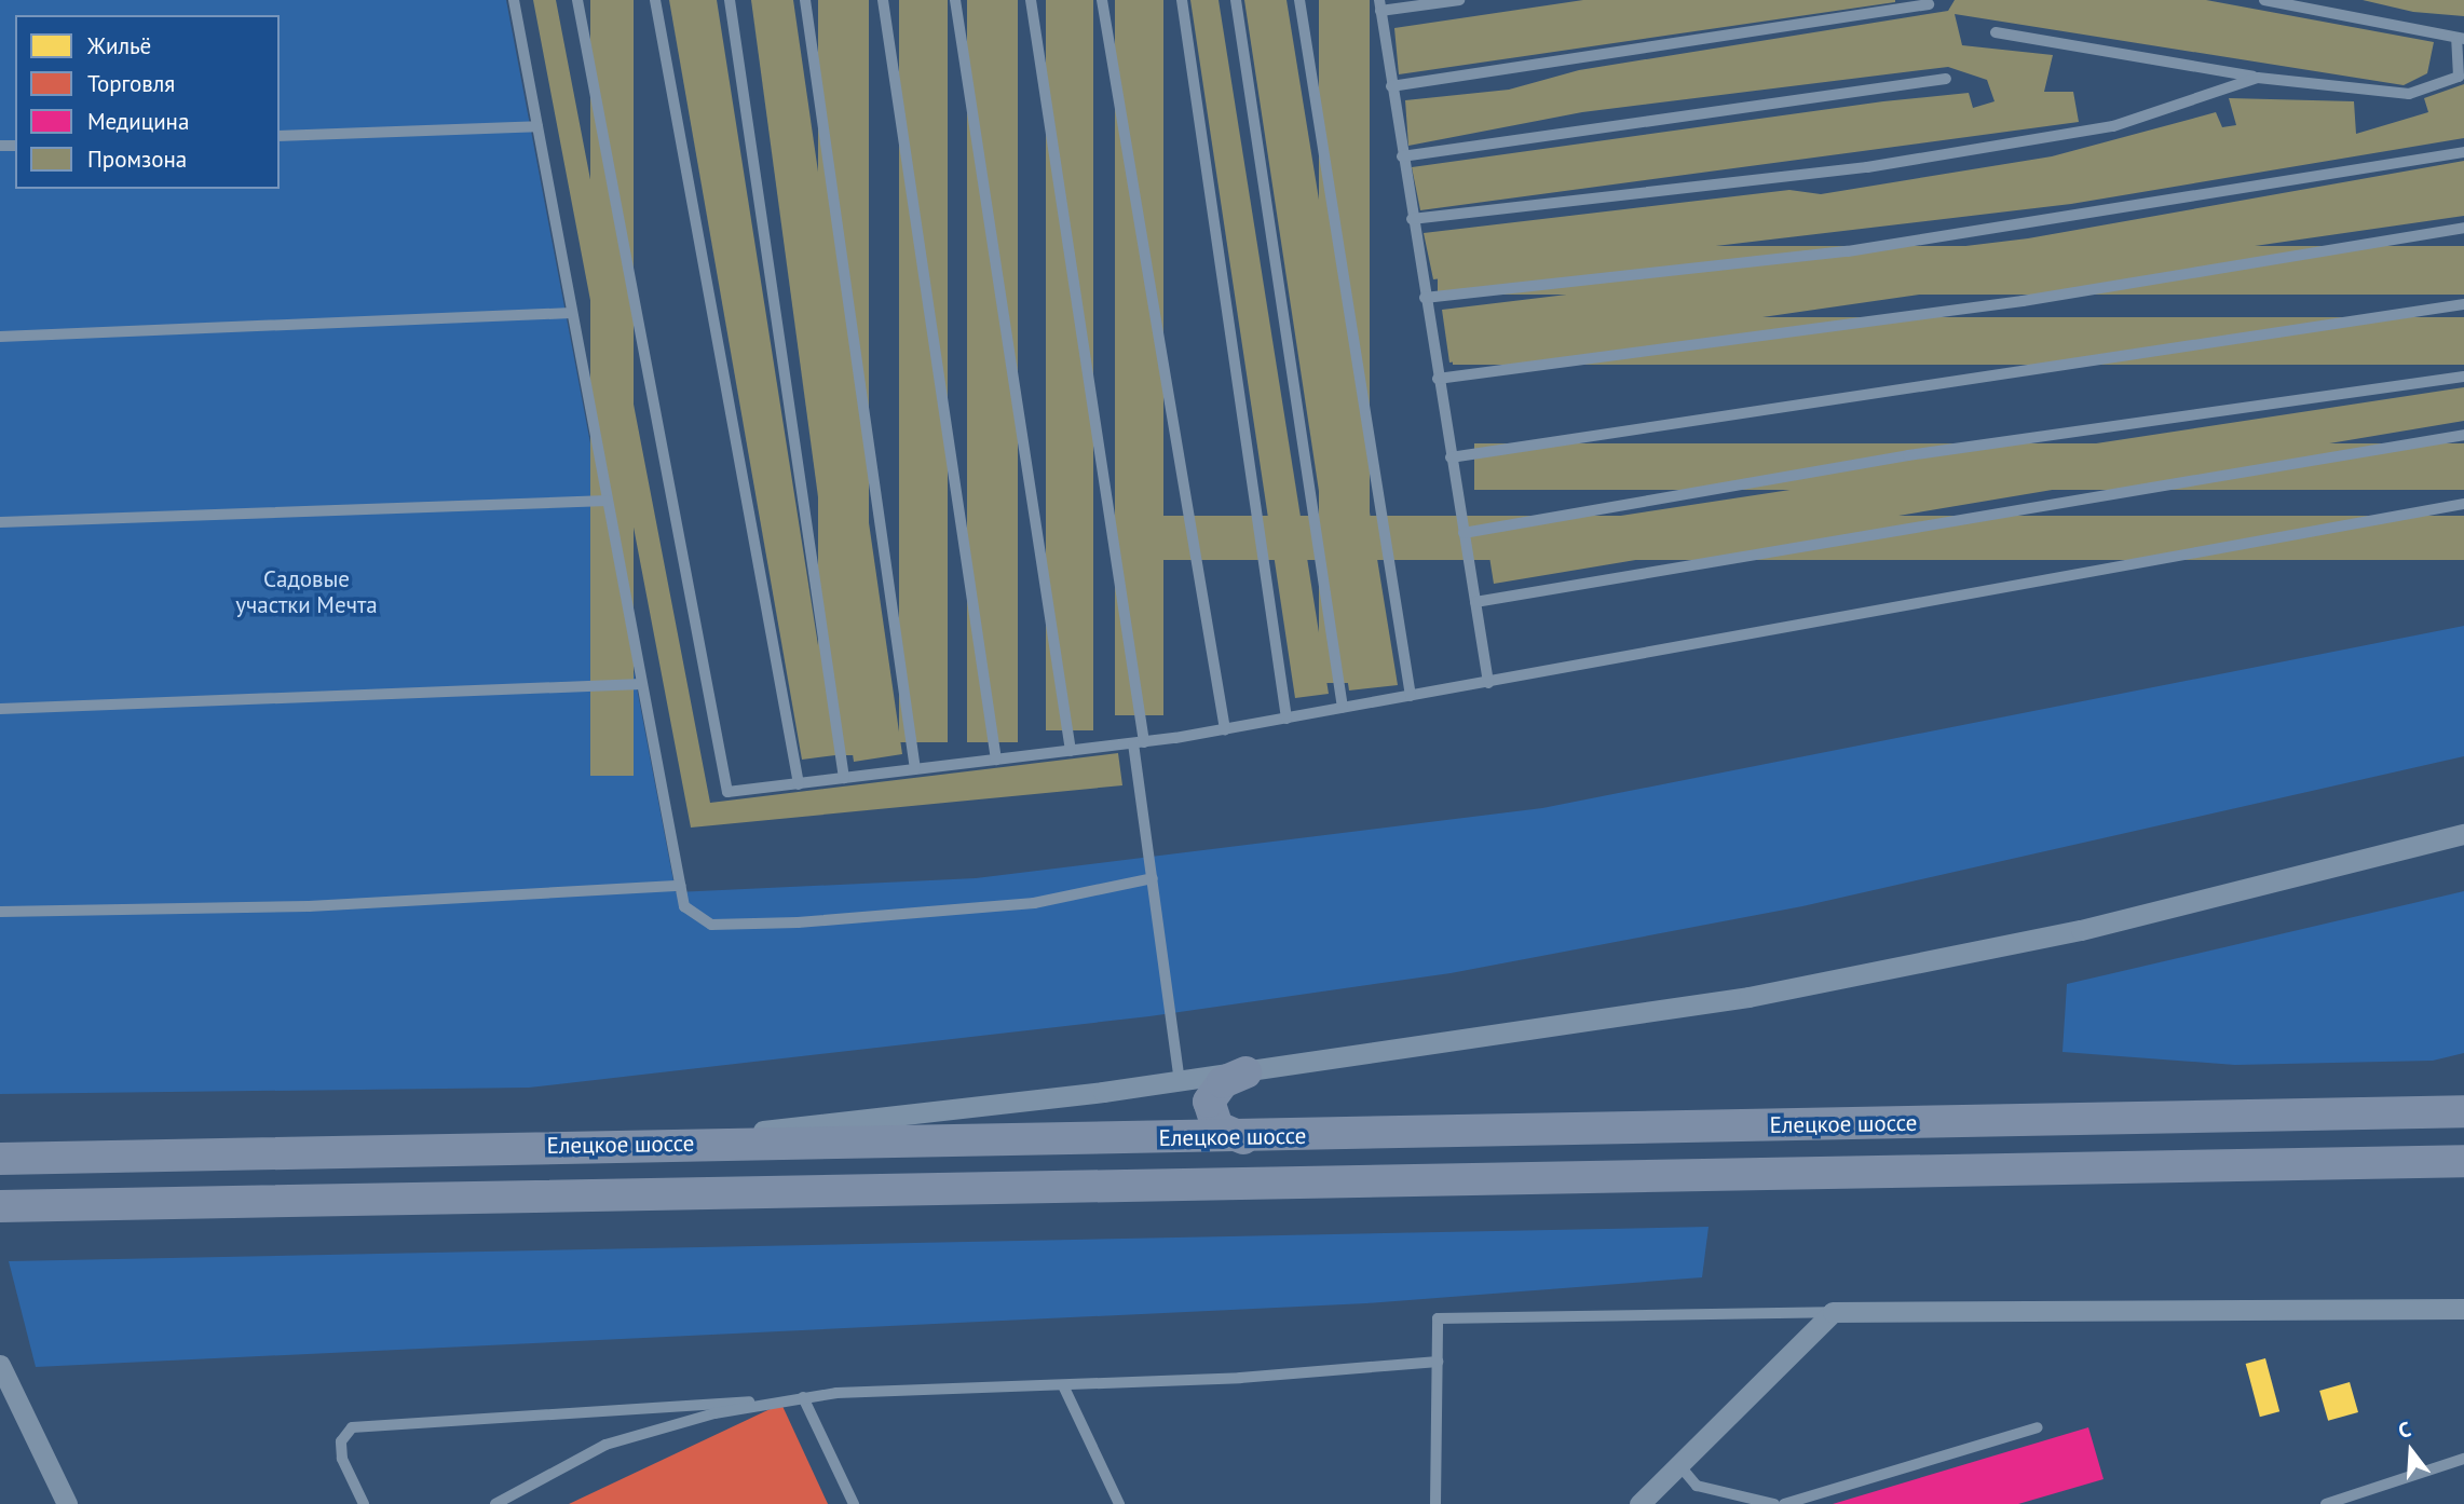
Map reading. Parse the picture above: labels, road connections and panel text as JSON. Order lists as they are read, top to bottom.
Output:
{
  "streets": {
    "main road": ["Елецкое шоссе"]
  },
  "parks": ["Садовые участки Мечта"],
  "legend": [
    "Жильё",
    "Торговля",
    "Медицина",
    "Промзона"
  ],
  "north": "top"
}
